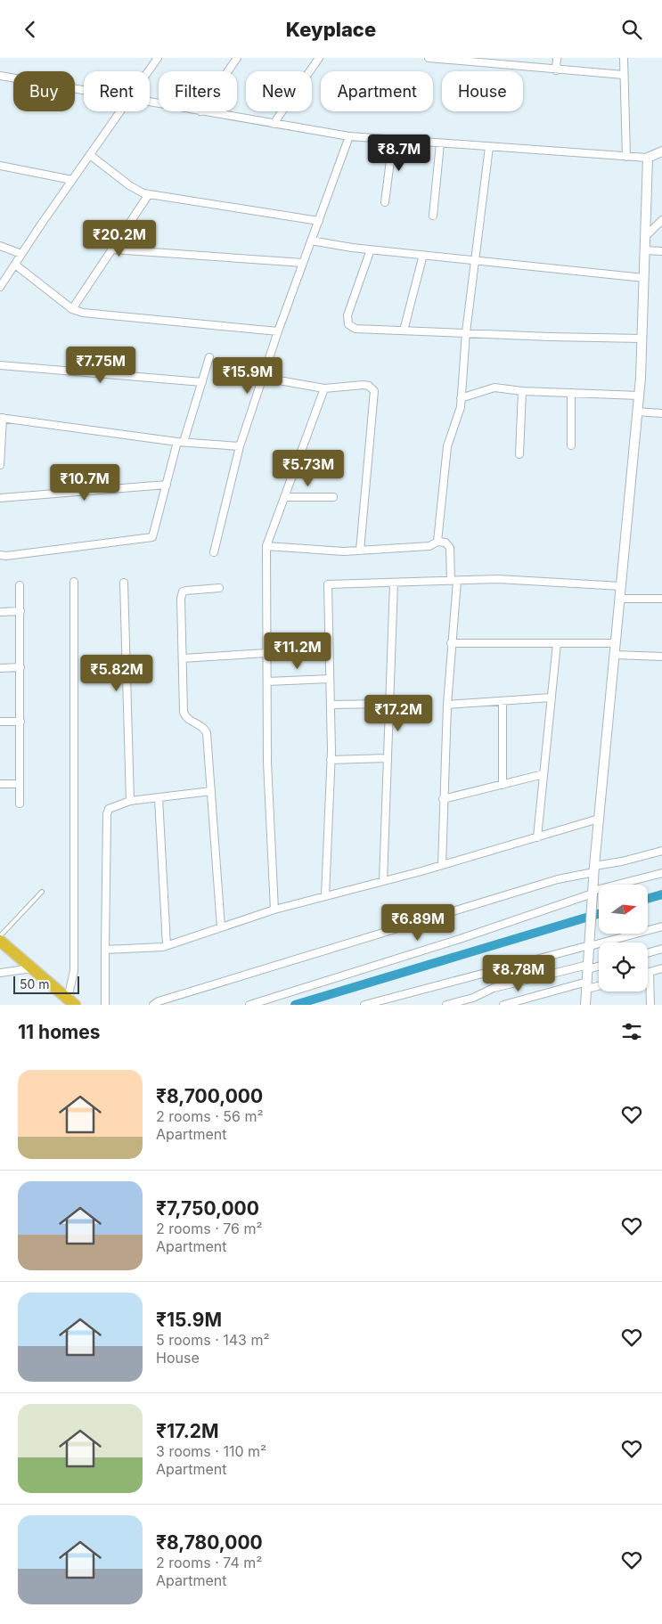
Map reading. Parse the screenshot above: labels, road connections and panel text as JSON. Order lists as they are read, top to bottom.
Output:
{
  "scale_bar": "50 m",
  "north": "right",
  "page": {
    "header": "Keyplace",
    "chip": [
      "Buy",
      "Rent",
      "Filters",
      "New",
      "Apartment",
      "House"
    ],
    "price": [
      "₹8.7M",
      "₹20.2M",
      "₹7.75M",
      "₹15.9M",
      "₹5.73M",
      "₹10.7M",
      "₹11.2M",
      "₹5.82M",
      "₹17.2M",
      "₹6.89M",
      "₹8.78M"
    ],
    "scale": "50 m",
    "heading": "11 homes",
    "list": [
      {
        "name": "₹8,700,000",
        "note": "2 rooms · 56 m² · Apartment"
      },
      {
        "name": "₹7,750,000",
        "note": "2 rooms · 76 m² · Apartment"
      },
      {
        "name": "₹15.9M",
        "note": "5 rooms · 143 m² · House"
      },
      {
        "name": "₹17.2M",
        "note": "3 rooms · 110 m² · Apartment"
      },
      {
        "name": "₹8,780,000",
        "note": "2 rooms · 74 m² · Apartment"
      }
    ]
  }
}
